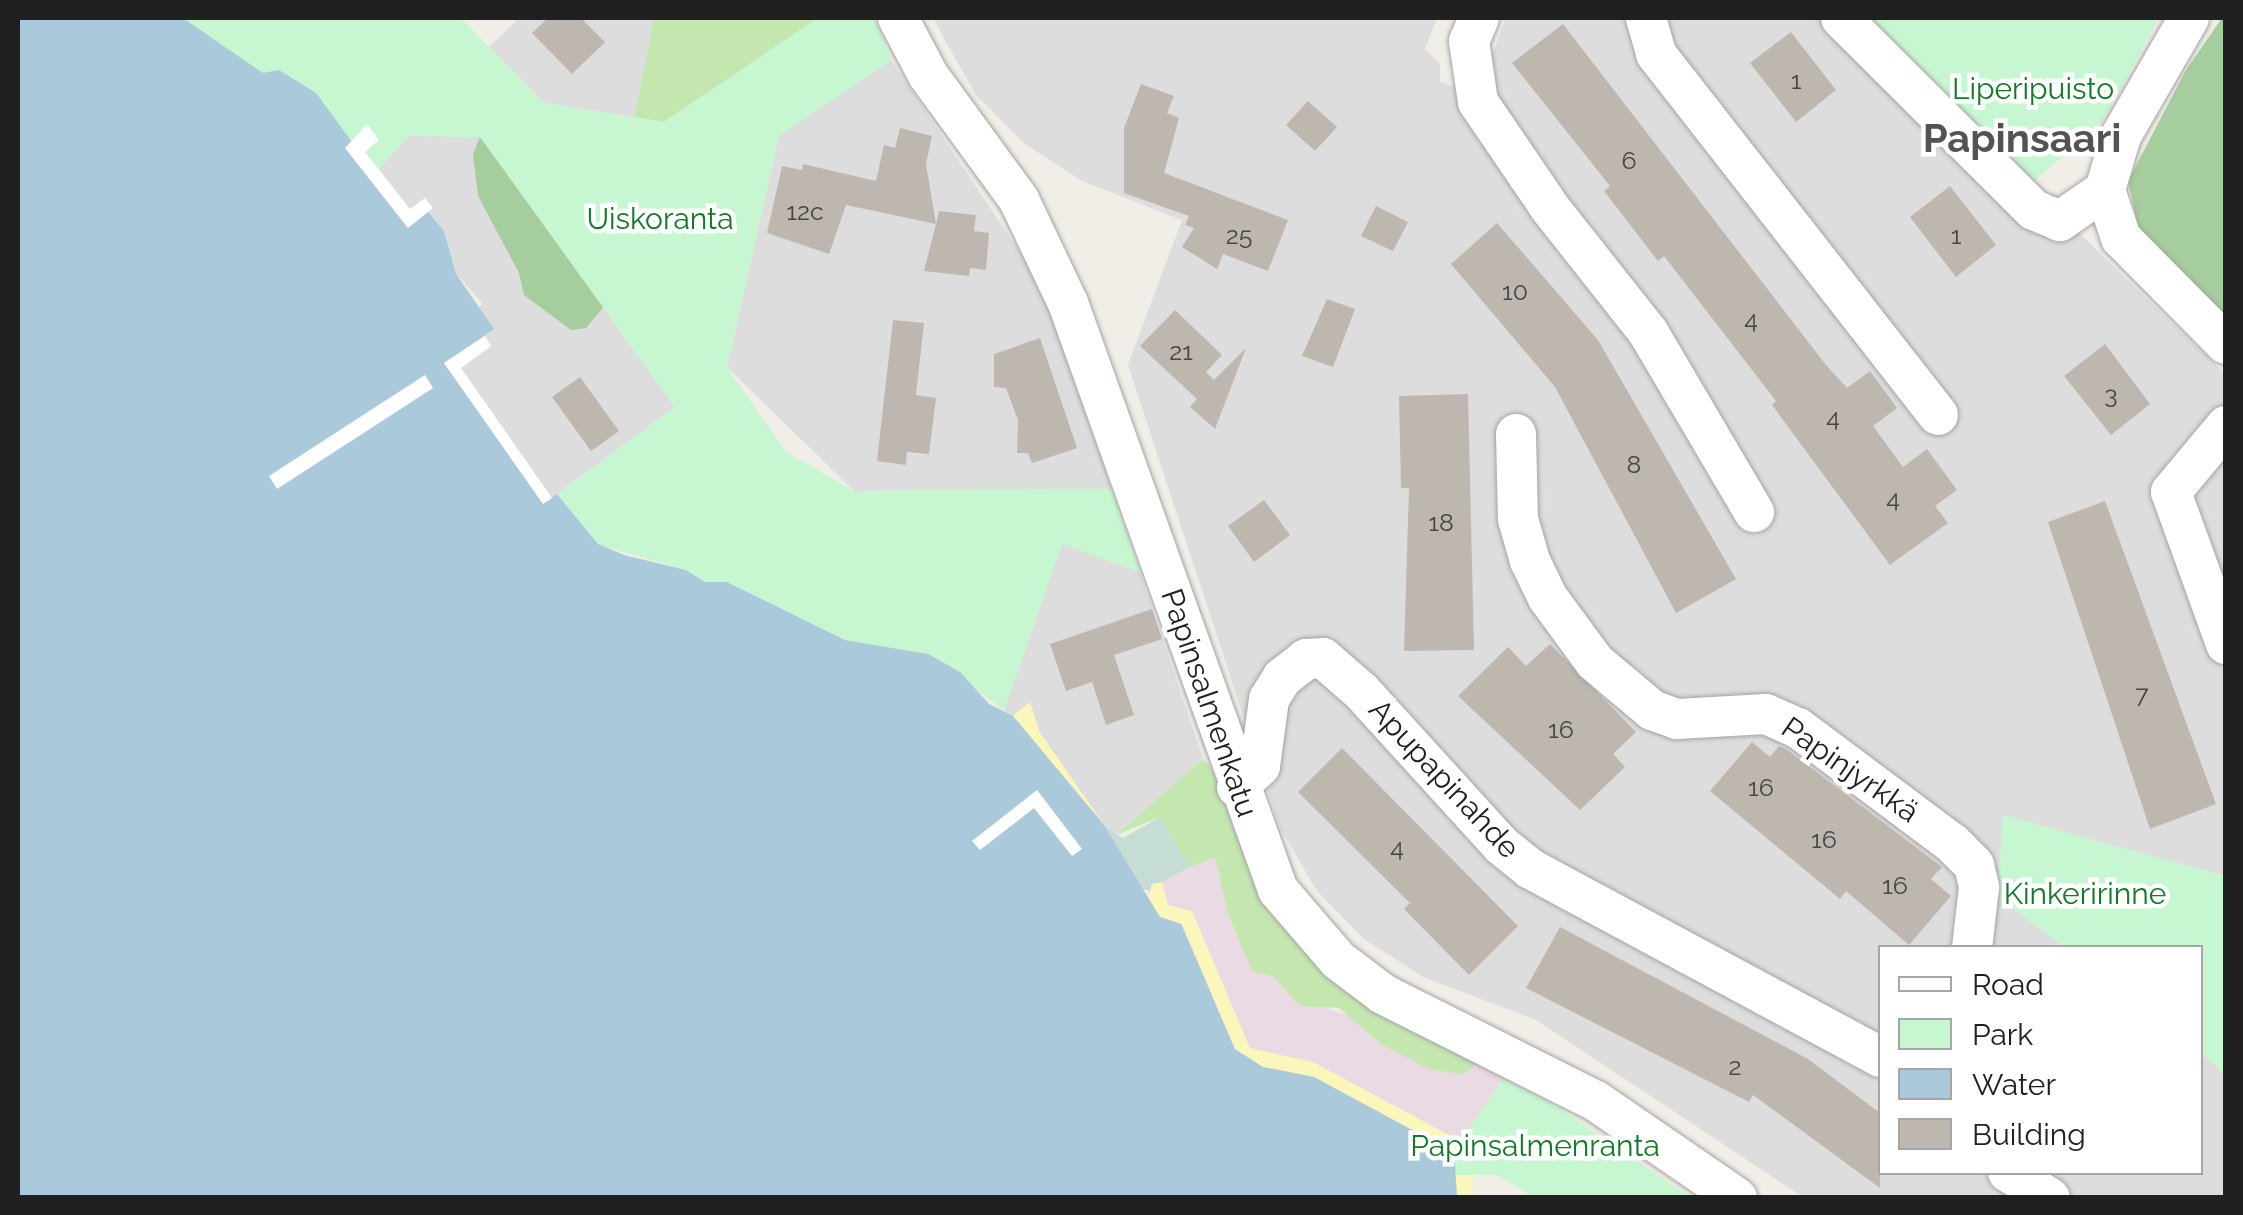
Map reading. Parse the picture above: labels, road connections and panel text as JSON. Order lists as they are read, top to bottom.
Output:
{
  "streets": {
    "street": ["Papinsalmenkatu", "Papinjyrkkä", "Apupapinahde"]
  },
  "crossings": [
    ["Papinsalmenkatu", "Apupapinahde"]
  ],
  "districts": ["Papinsaari"],
  "parks": [
    "Liperipuisto",
    "Uiskoranta",
    "Kinkeririnne",
    "Papinsalmenranta"
  ],
  "house_numbers": [
    "1",
    "6",
    "12c",
    "25",
    "1",
    "10",
    "4",
    "21",
    "3",
    "4",
    "8",
    "4",
    "18",
    "7",
    "16",
    "16",
    "16",
    "4",
    "16",
    "2"
  ],
  "legend": [
    "Road",
    "Park",
    "Water",
    "Building"
  ]
}
